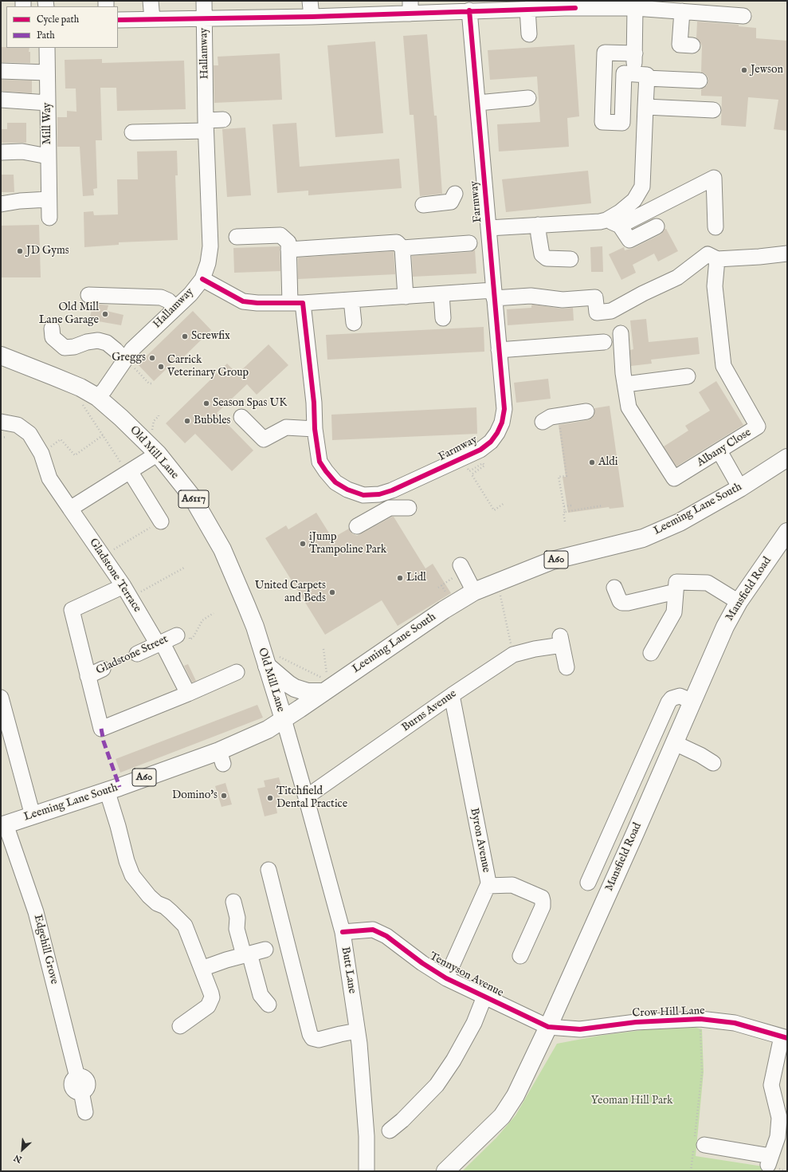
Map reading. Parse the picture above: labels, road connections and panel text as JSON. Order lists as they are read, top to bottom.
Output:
{
  "streets": {
    "main road": [
      "Old Mill Lane",
      "A6117",
      "Leeming Lane South",
      "A60",
      "Mansfield Road"
    ],
    "street": [
      "Hallamway",
      "Mill Way",
      "Farmway",
      "Albany Close",
      "Gladstone Terrace",
      "Gladstone Street",
      "Burns Avenue",
      "Byron Avenue",
      "Edgehill Grove",
      "Butt Lane",
      "Tennyson Avenue",
      "Crow Hill Lane"
    ]
  },
  "crossings": [
    ["Hallamway", "Farmway"],
    ["Hallamway", "Old Mill Lane"],
    ["Old Mill Lane", "Leeming Lane South"],
    ["Old Mill Lane", "Butt Lane"],
    ["Leeming Lane South", "Edgehill Grove"],
    ["Leeming Lane South", "Butt Lane"],
    ["Gladstone Terrace", "Gladstone Street"],
    ["Mansfield Road", "Tennyson Avenue"],
    ["Mansfield Road", "Crow Hill Lane"],
    ["Burns Avenue", "Byron Avenue"],
    ["Burns Avenue", "Butt Lane"],
    ["Byron Avenue", "Tennyson Avenue"],
    ["Butt Lane", "Tennyson Avenue"],
    ["Tennyson Avenue", "Crow Hill Lane"]
  ],
  "parks": ["Yeoman Hill Park"],
  "places": [
    "Jewson",
    "JD Gyms",
    "Old Mill Lane Garage",
    "Screwfix",
    "Greggs",
    "Carrick Veterinary Group",
    "Season Spas UK",
    "Bubbles",
    "Aldi",
    "iJump Trampoline Park",
    "Lidl",
    "United Carpets and Beds",
    "Domino's",
    "Titchfield Dental Practice"
  ],
  "legend": ["Cycle path", "Path"],
  "north": "bottom left"
}
